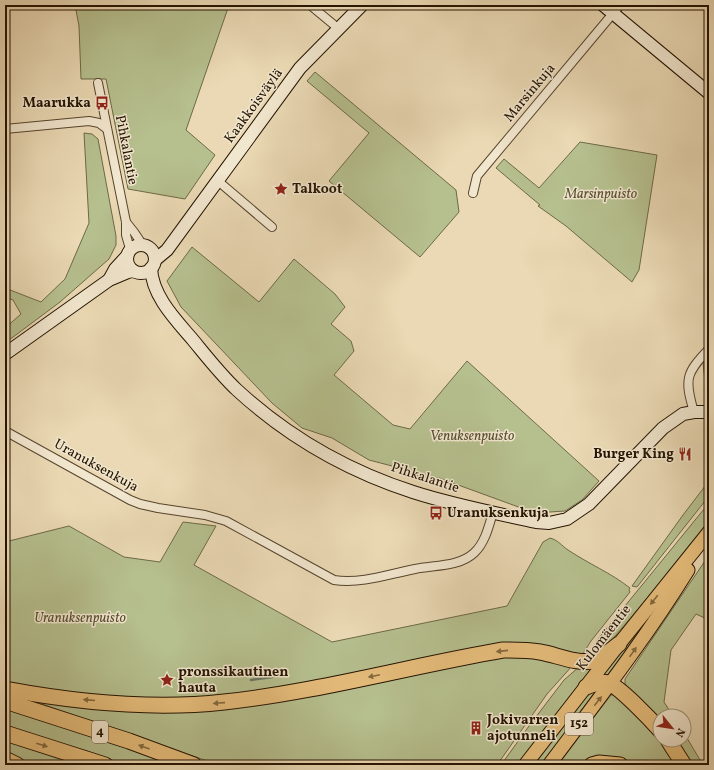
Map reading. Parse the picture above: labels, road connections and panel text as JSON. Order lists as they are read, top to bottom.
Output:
{
  "streets": {
    "highway": ["4"],
    "main road": ["Kulomäentie", "152"],
    "street": [
      "Marsinkuja",
      "Kaakkoisväylä",
      "Pihkalantie",
      "Uranuksenkuja"
    ]
  },
  "crossings": [
    ["Kaakkoisväylä", "Pihkalantie"],
    ["Pihkalantie", "Uranuksenkuja"]
  ],
  "parks": ["Marsinpuisto", "Venuksenpuisto", "Uranuksenpuisto"],
  "places": {
    "bus stop": ["Maarukka", "Uranuksenkuja"],
    "place": ["Talkoot", "pronssikautinen hauta"],
    "restaurant": ["Burger King"],
    "building": ["Jokivarren ajotunneli"]
  },
  "north": "bottom right"
}
